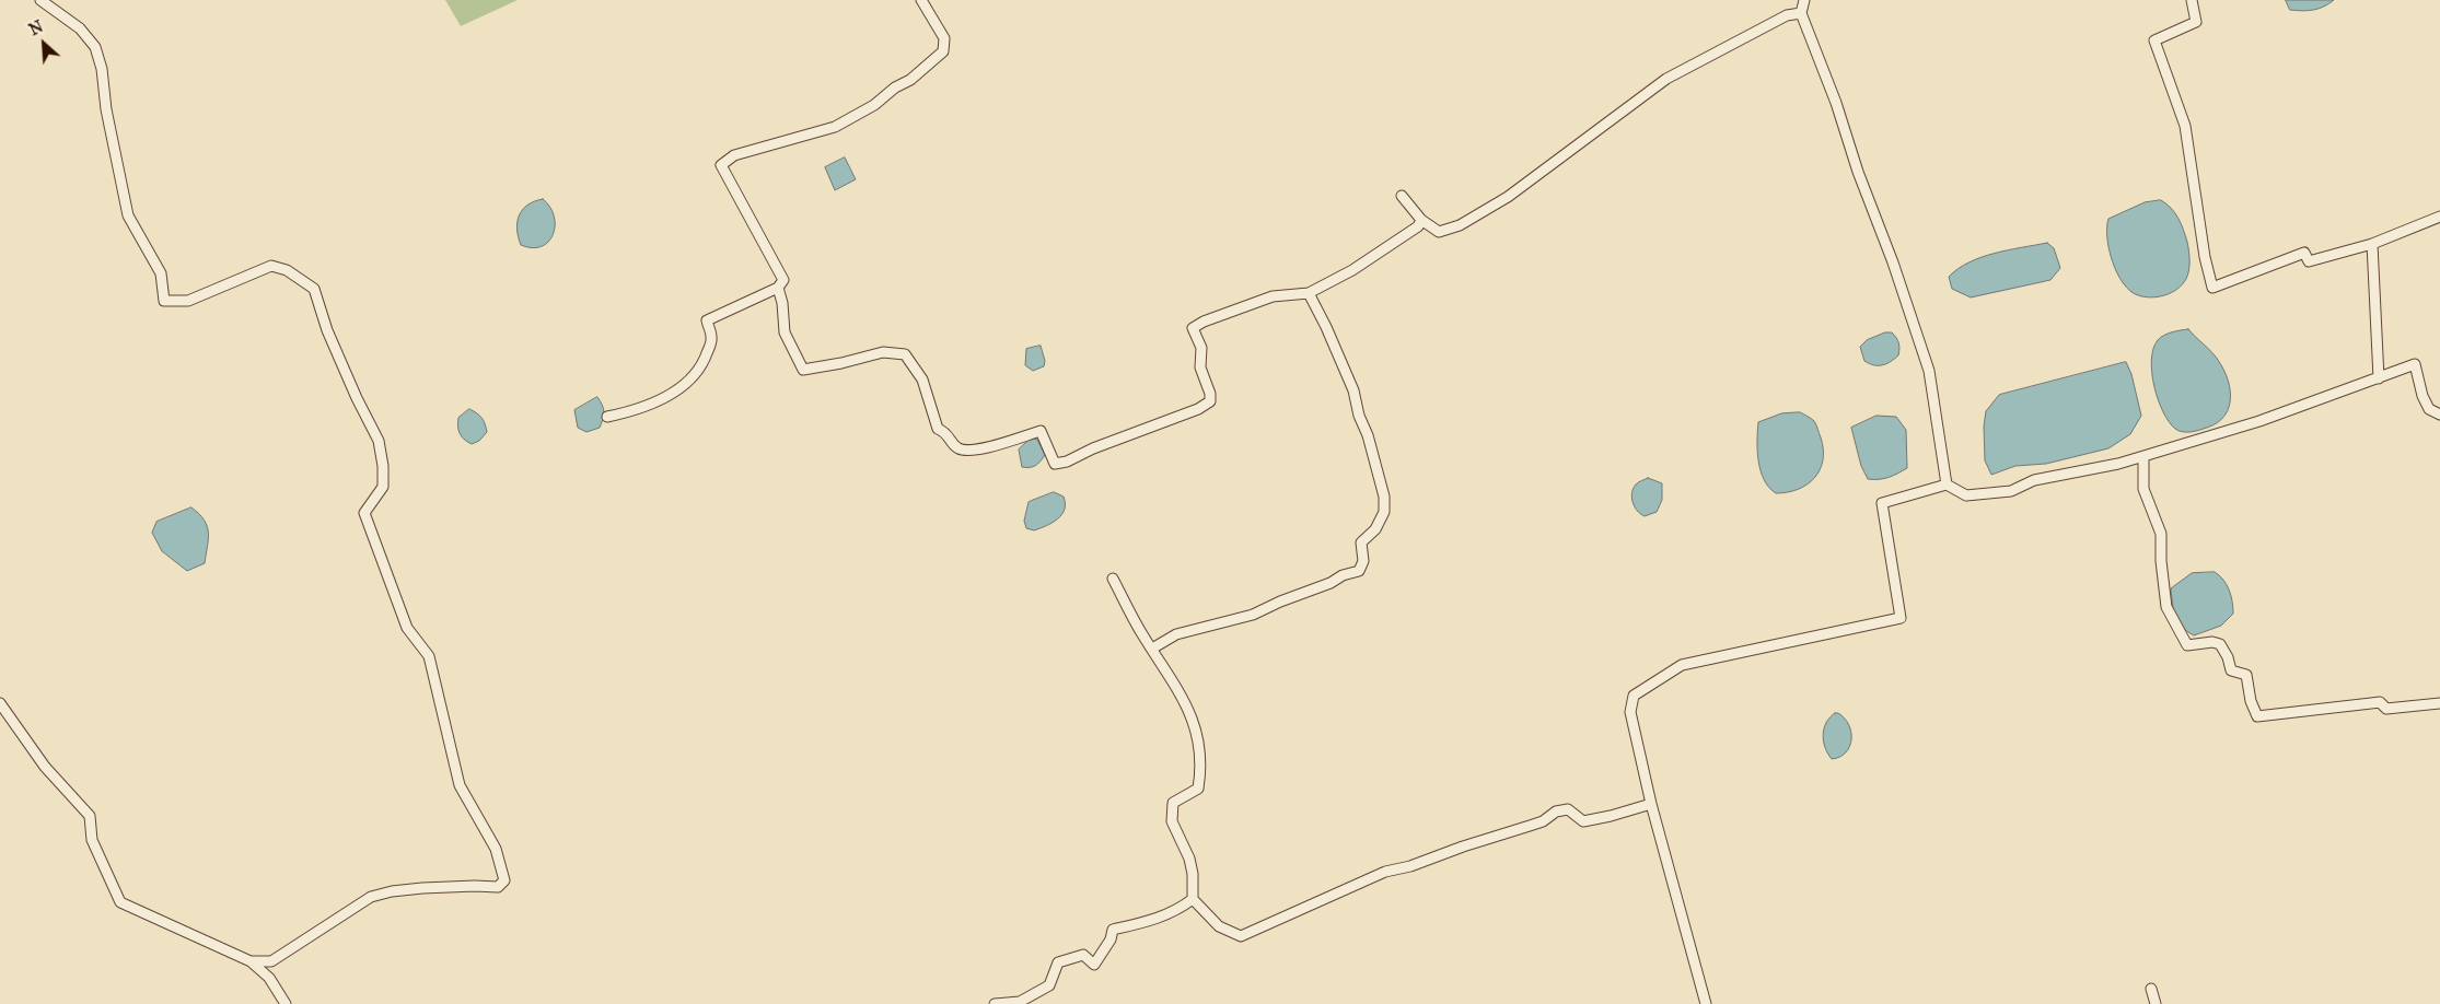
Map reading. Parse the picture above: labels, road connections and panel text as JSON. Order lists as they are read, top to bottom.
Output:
{
  "north": "top left"
}
